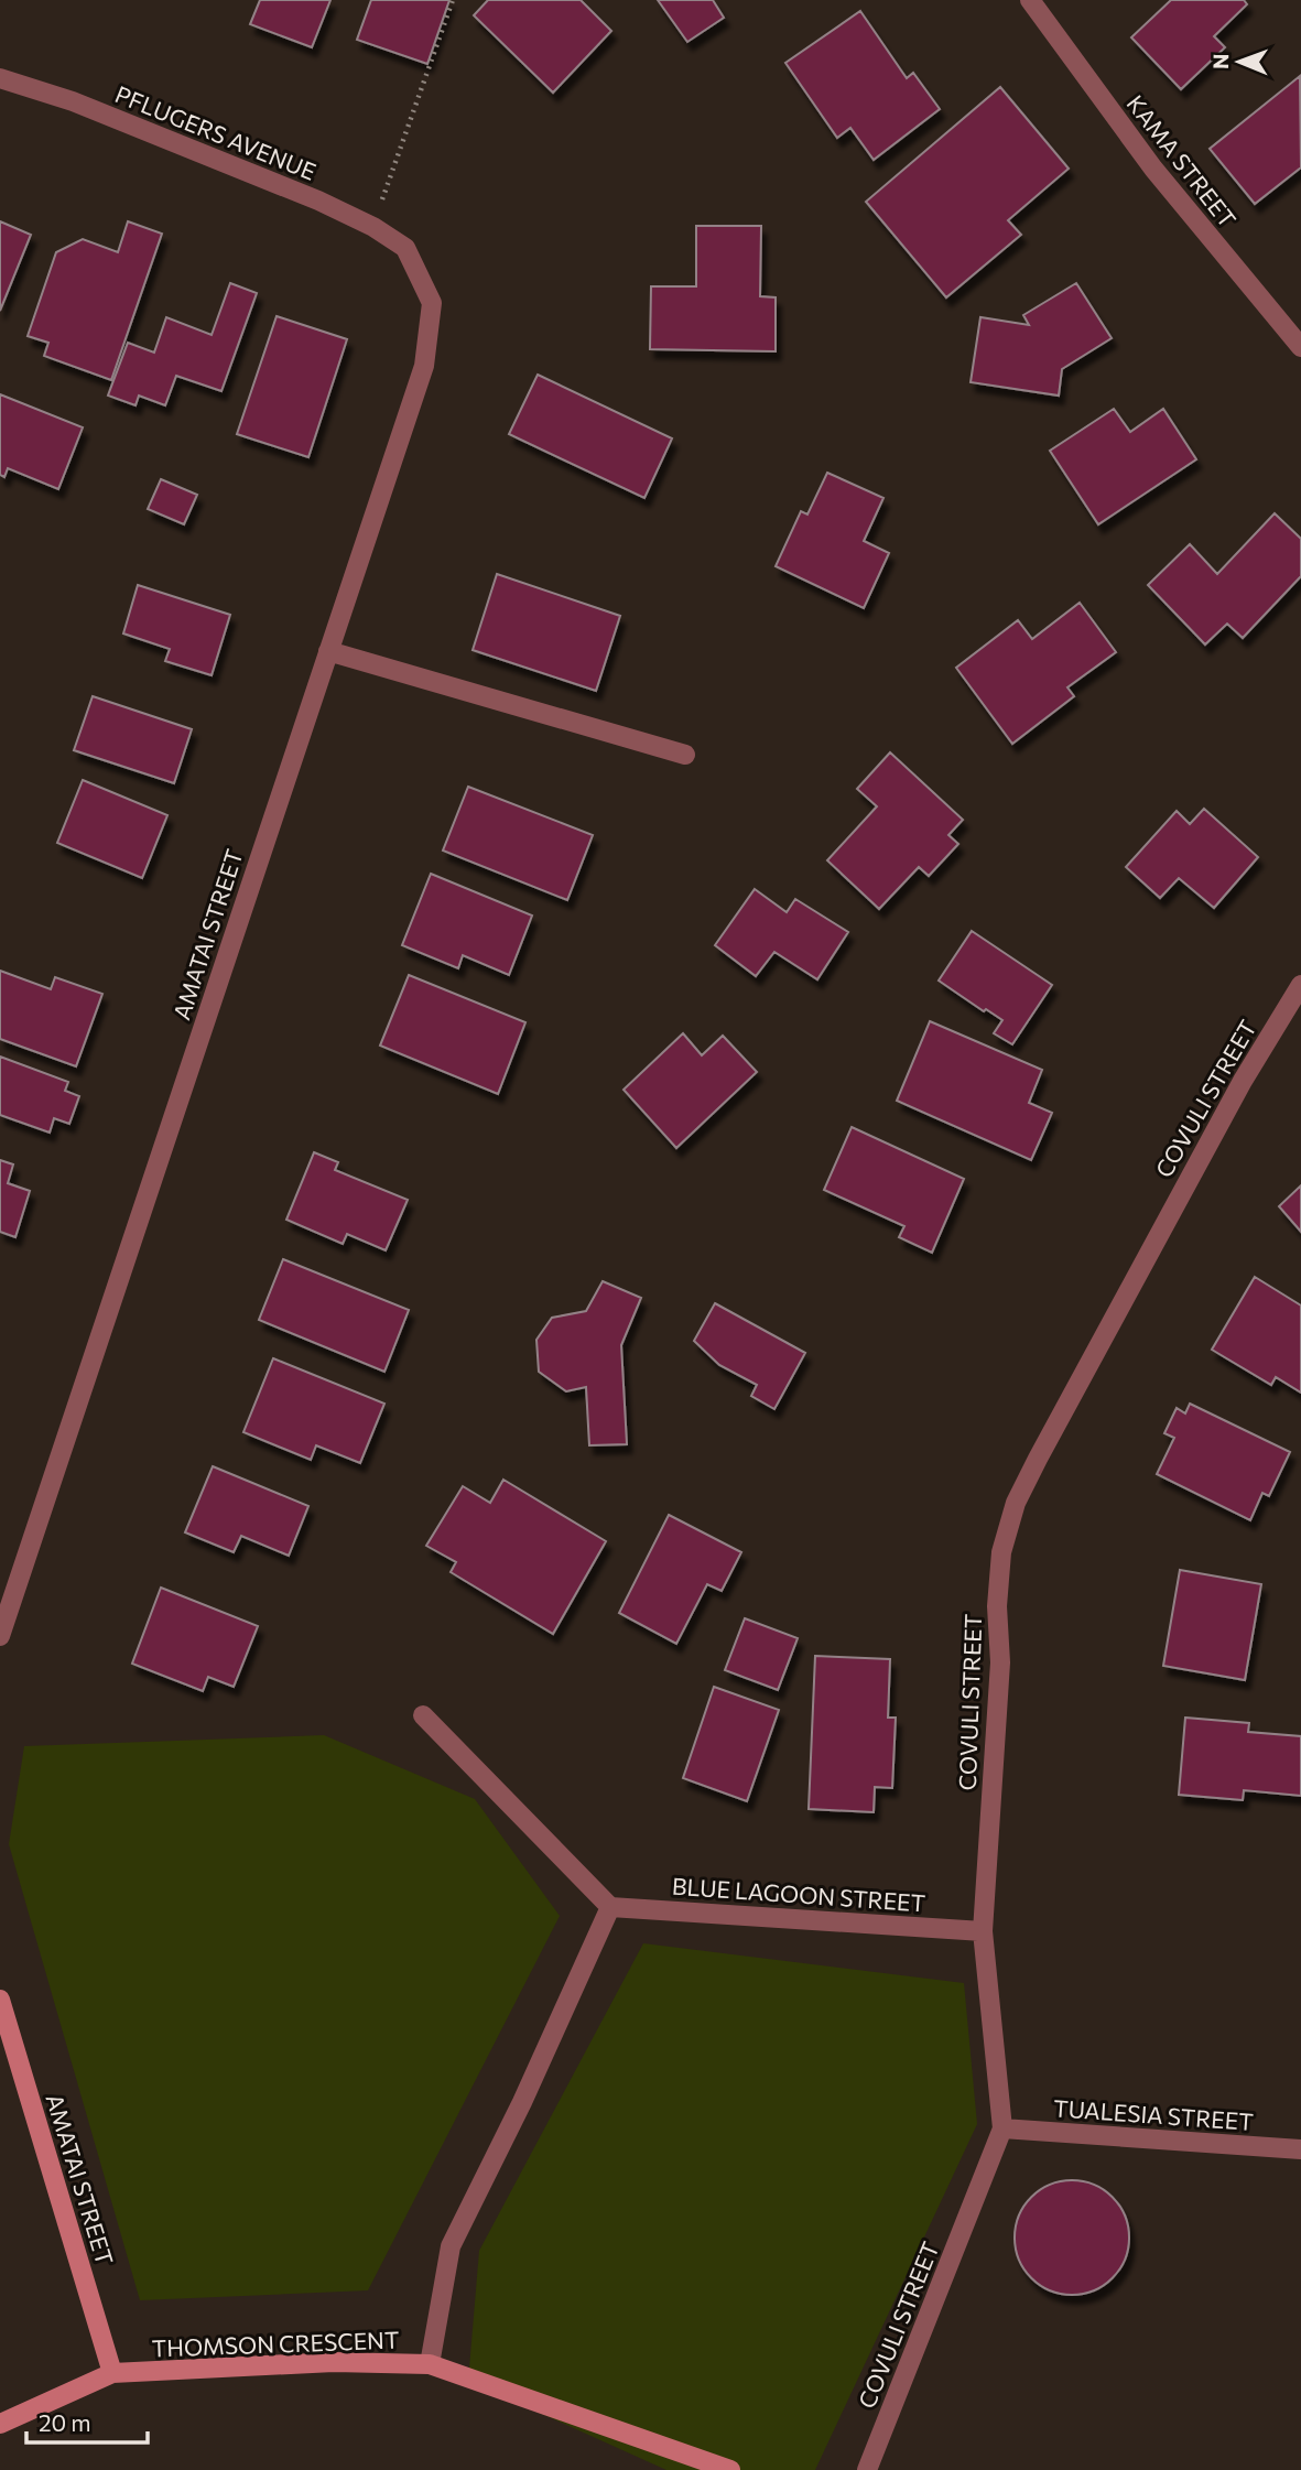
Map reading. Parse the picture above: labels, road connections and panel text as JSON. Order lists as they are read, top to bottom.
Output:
{
  "streets": {
    "main road": ["AMATAI STREET", "THOMSON CRESCENT"],
    "street": [
      "PFLUGERS AVENUE",
      "KAMA STREET",
      "COVULI STREET",
      "BLUE LAGOON STREET",
      "TUALESIA STREET"
    ]
  },
  "crossings": [
    ["PFLUGERS AVENUE", "AMATAI STREET"],
    ["AMATAI STREET", "THOMSON CRESCENT"],
    ["COVULI STREET", "BLUE LAGOON STREET"],
    ["COVULI STREET", "TUALESIA STREET"]
  ],
  "scale_bar": "20 m",
  "north": "left"
}
